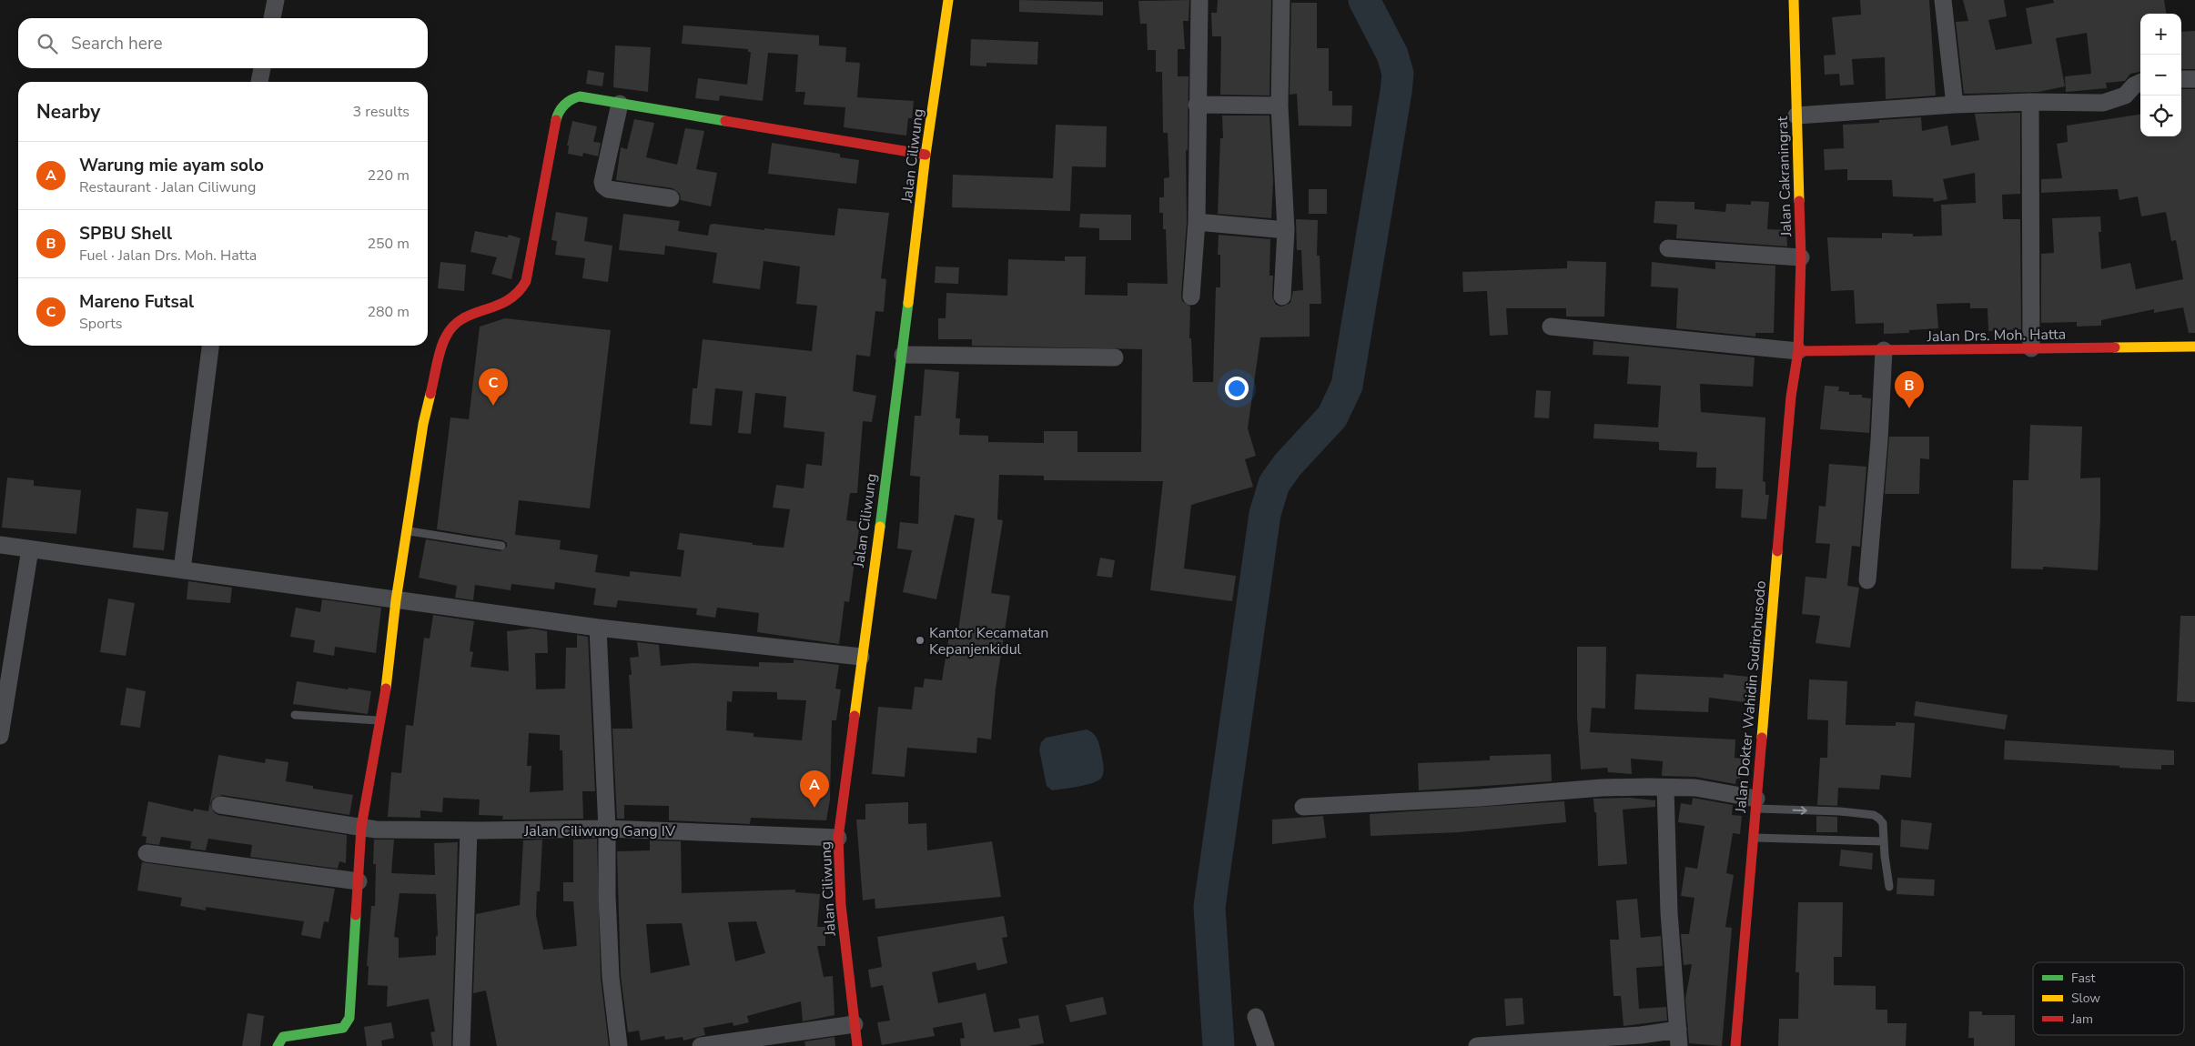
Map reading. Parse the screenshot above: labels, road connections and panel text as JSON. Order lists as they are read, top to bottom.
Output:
{
  "streets": {
    "main road": [
      "Jalan Ciliwung",
      "Jalan Cakraningrat",
      "Jalan Drs. Moh. Hatta",
      "Jalan Dokter Wahidin Sudirohusodo"
    ],
    "street": ["Jalan Ciliwung Gang IV"]
  },
  "crossings": [
    ["Jalan Ciliwung", "Jalan Ciliwung Gang IV"],
    ["Jalan Cakraningrat", "Jalan Drs. Moh. Hatta"],
    ["Jalan Cakraningrat", "Jalan Dokter Wahidin Sudirohusodo"],
    ["Jalan Drs. Moh. Hatta", "Jalan Dokter Wahidin Sudirohusodo"]
  ],
  "places": ["Kantor Kecamatan Kepanjenkidul"],
  "legend": ["Fast", "Slow", "Jam"],
  "page": {
    "map_buttons": ["+", "−"],
    "search": "Search here",
    "heading": ["Nearby", "3 results"],
    "list": [
      {
        "mark": "A",
        "name": "Warung mie ayam solo",
        "note": "Restaurant · Jalan Ciliwung",
        "value": "220 m"
      },
      {
        "mark": "B",
        "name": "SPBU Shell",
        "note": "Fuel · Jalan Drs. Moh. Hatta",
        "value": "250 m"
      },
      {
        "mark": "C",
        "name": "Mareno Futsal",
        "note": "Sports",
        "value": "280 m"
      }
    ],
    "pins": ["C", "B", "A"]
  }
}
